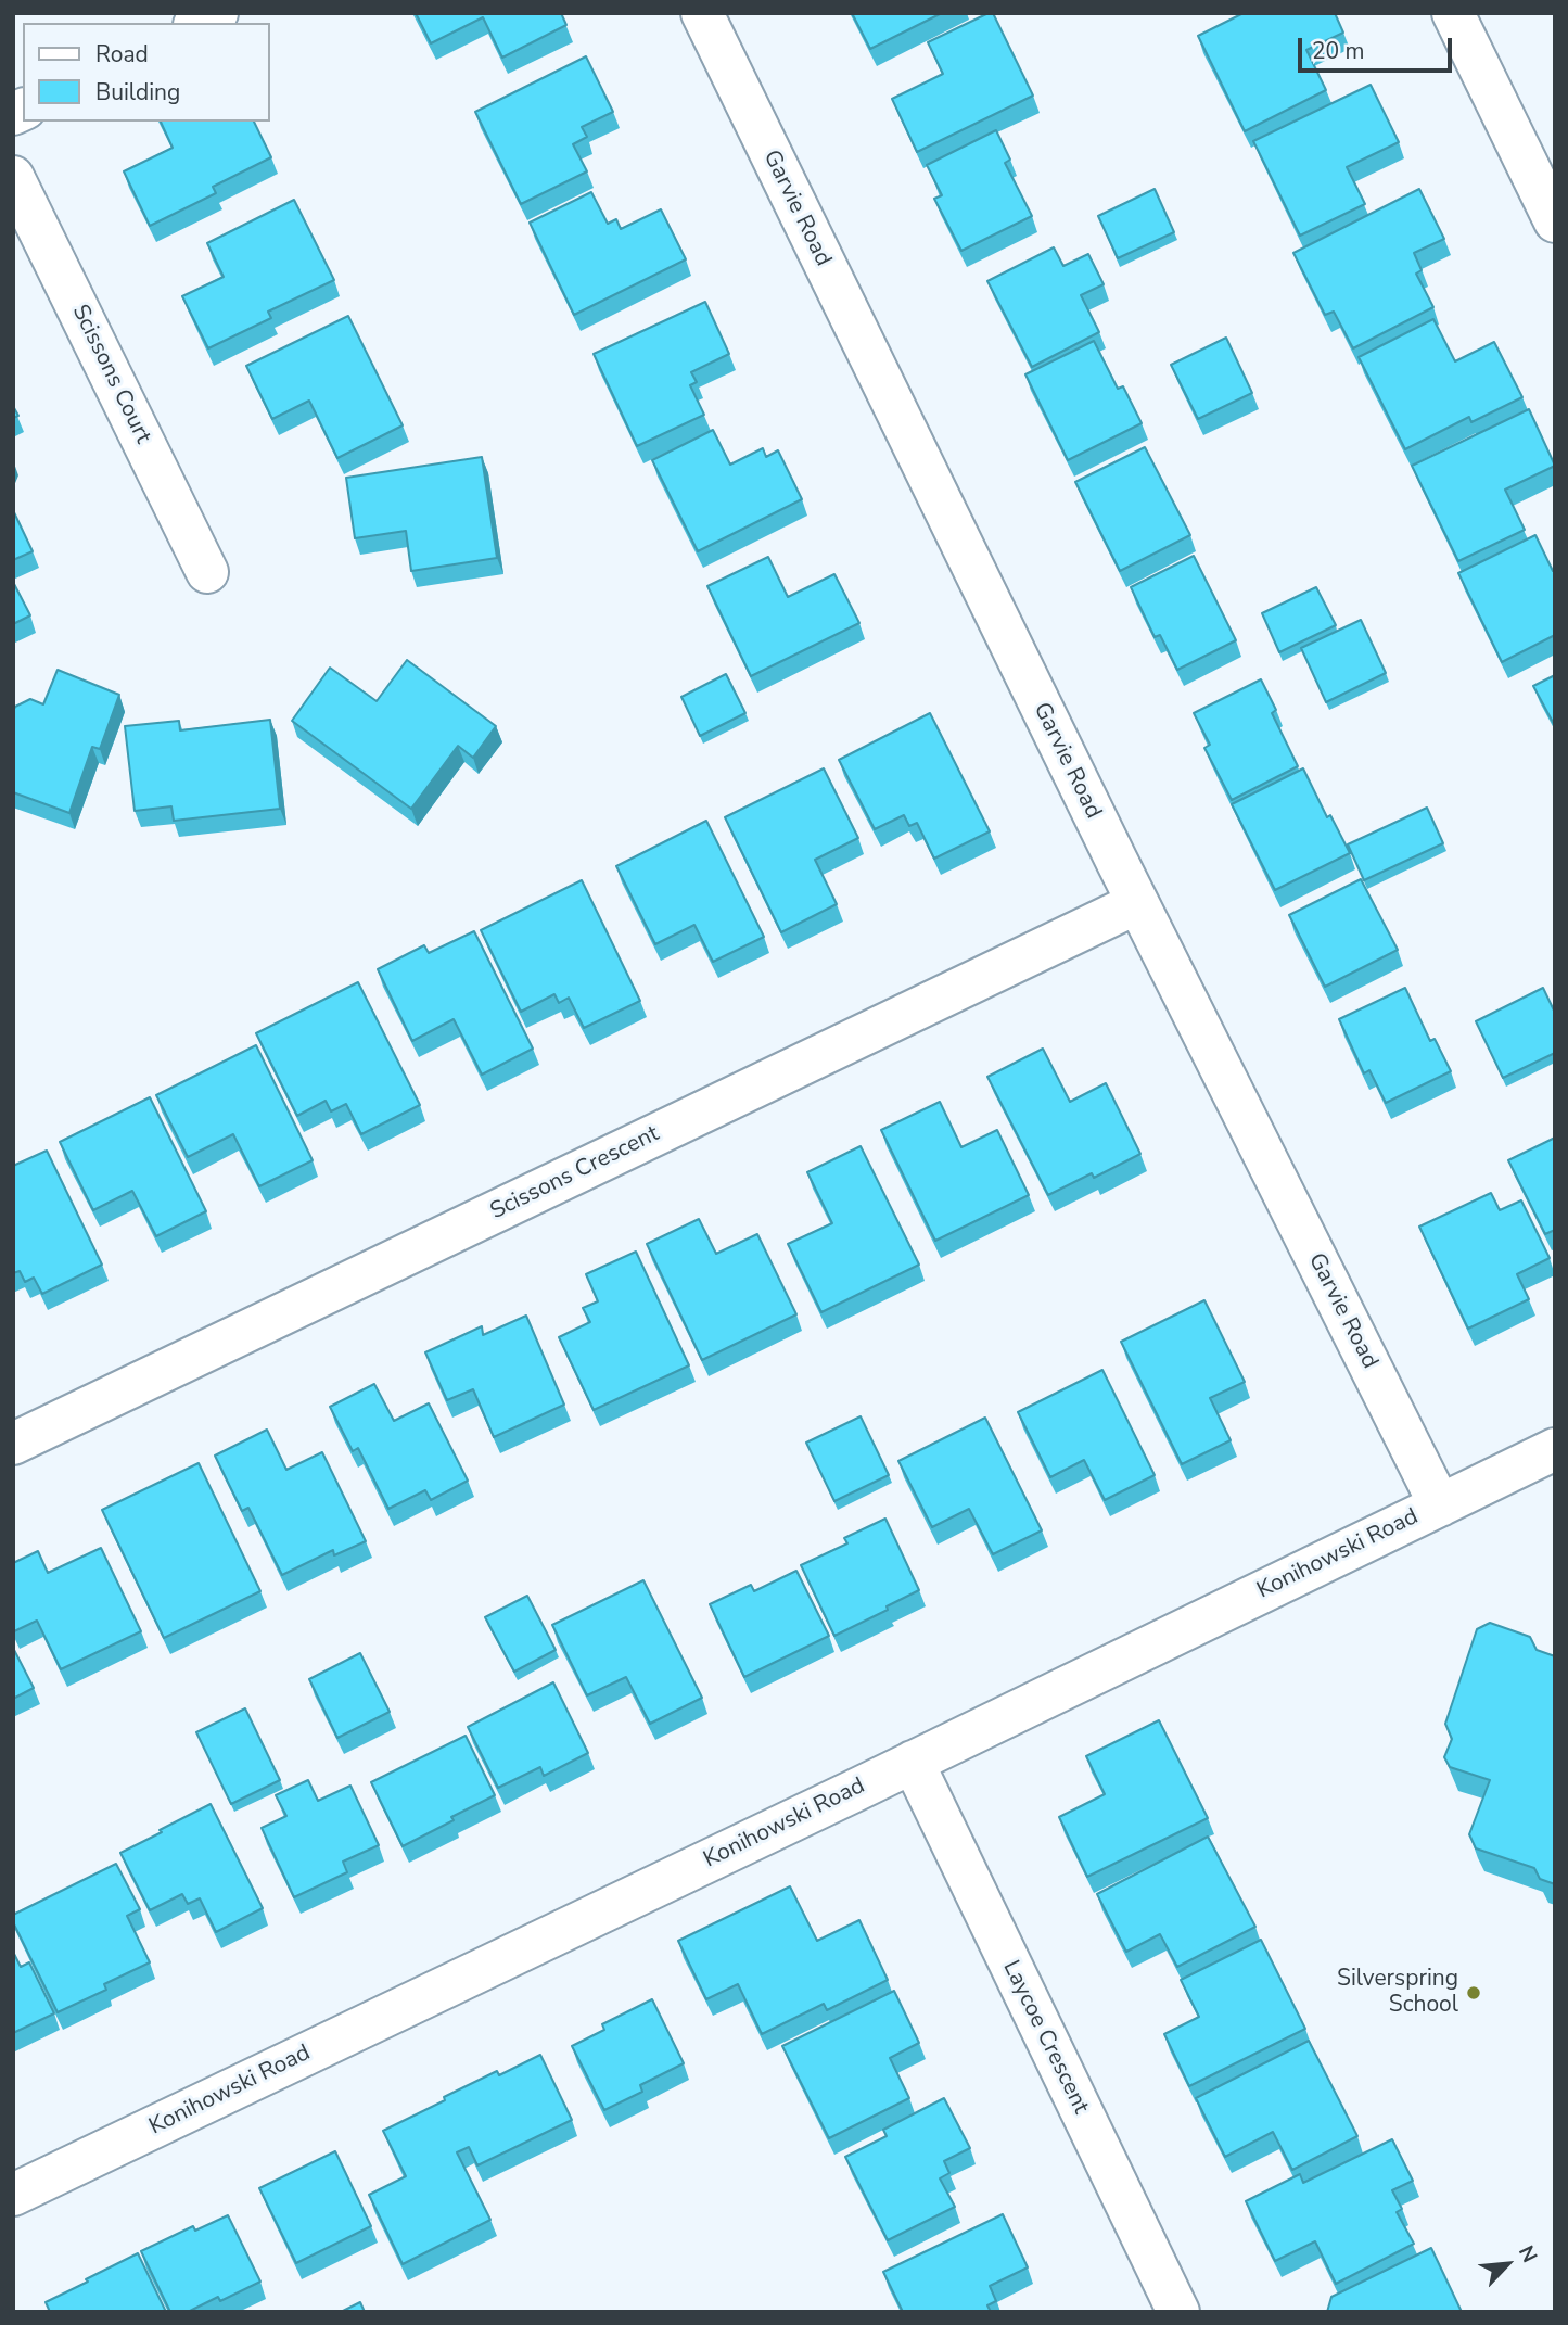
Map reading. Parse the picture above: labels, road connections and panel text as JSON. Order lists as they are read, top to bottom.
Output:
{
  "streets": {
    "street": [
      "Garvie Road",
      "Scissons Court",
      "Scissons Crescent",
      "Konihowski Road",
      "Laycoe Crescent"
    ]
  },
  "crossings": [
    ["Garvie Road", "Scissons Crescent"],
    ["Garvie Road", "Konihowski Road"],
    ["Konihowski Road", "Laycoe Crescent"]
  ],
  "places": ["Silverspring School"],
  "legend": ["Road", "Building"],
  "scale_bar": "20 m",
  "north": "top right"
}
